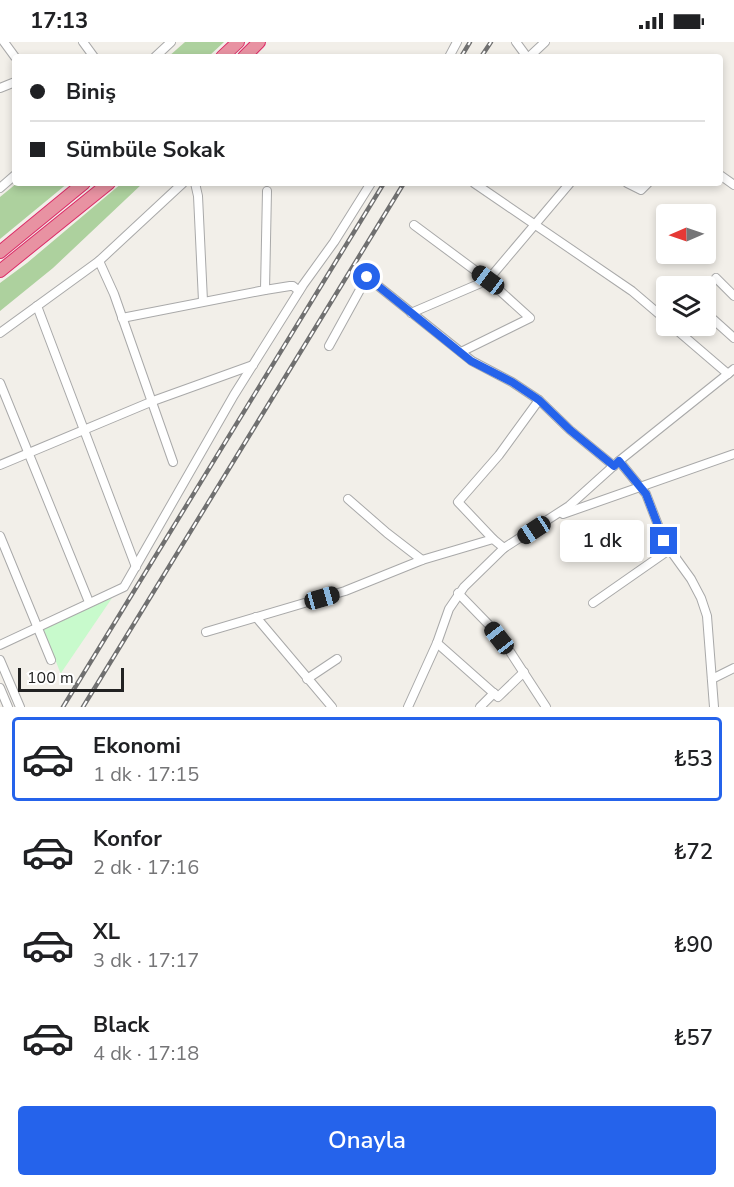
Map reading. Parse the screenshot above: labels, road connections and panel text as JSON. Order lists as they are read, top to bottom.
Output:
{
  "scale_bar": "100 m",
  "north": "left",
  "page": {
    "status": "17:13",
    "banner": ["Biniş", "Sümbüle Sokak"],
    "bubble": "1 dk",
    "scale": "100 m",
    "list": [
      {
        "name": "Ekonomi",
        "note": "1 dk · 17:15",
        "value": "₺53"
      },
      {
        "name": "Konfor",
        "note": "2 dk · 17:16",
        "value": "₺72"
      },
      {
        "name": "XL",
        "note": "3 dk · 17:17",
        "value": "₺90"
      },
      {
        "name": "Black",
        "note": "4 dk · 17:18",
        "value": "₺57"
      }
    ],
    "buttons": "Onayla"
  }
}
